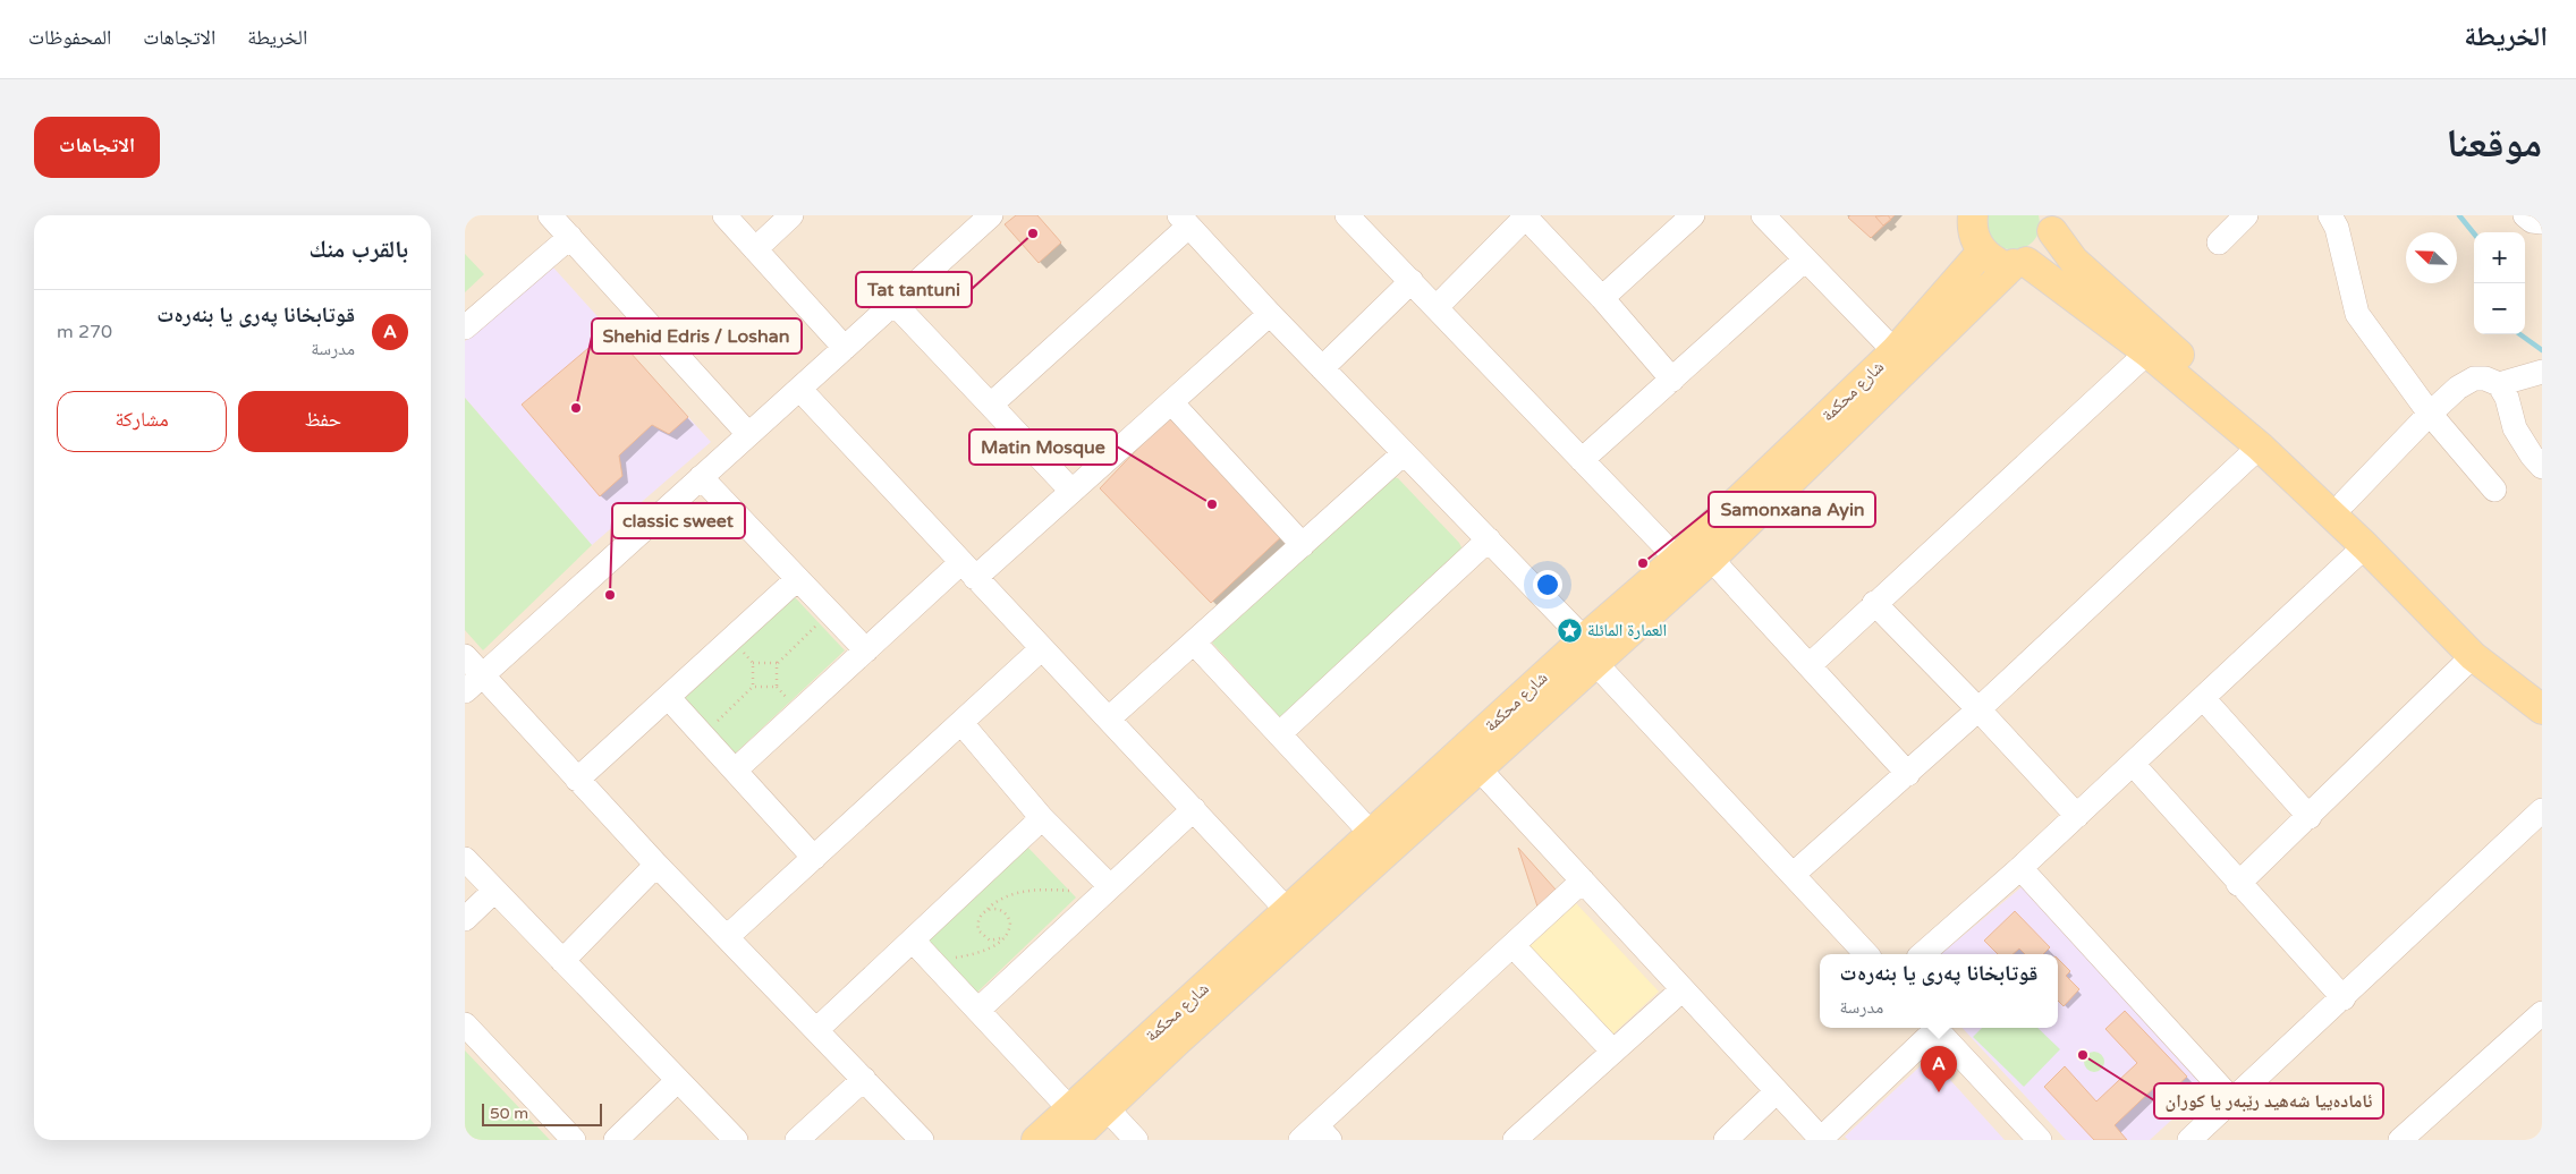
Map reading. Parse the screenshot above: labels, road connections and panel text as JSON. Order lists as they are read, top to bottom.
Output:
{
  "streets": {
    "main road": ["شارع محكمة"]
  },
  "places": {
    "other": [
      "Tat tantuni",
      "Shehid Edris / Loshan",
      "Matin Mosque",
      "Samonxana Ayin",
      "classic sweet",
      "ئامادەییا شەهید رێبەر یا کوران"
    ],
    "place": ["العمارة المائلة"]
  },
  "scale_bar": "50 m",
  "north": "top left",
  "page": {
    "header": "الخريطة",
    "nav": ["الخريطة", "الاتجاهات", "المحفوظات"],
    "title": "موقعنا",
    "buttons": [
      "الاتجاهات",
      ["حفظ", "مشاركة"]
    ],
    "heading": "بالقرب منك",
    "map_buttons": ["+", "−"],
    "list": [
      {
        "mark": "A",
        "name": "قوتابخانا پەری یا بنەرەت",
        "note": "مدرسة",
        "value": "270 m"
      }
    ],
    "popup": ["قوتابخانا پەری یا بنەرەت", "مدرسة"],
    "pins": "A",
    "scale": "50 m"
  }
}
